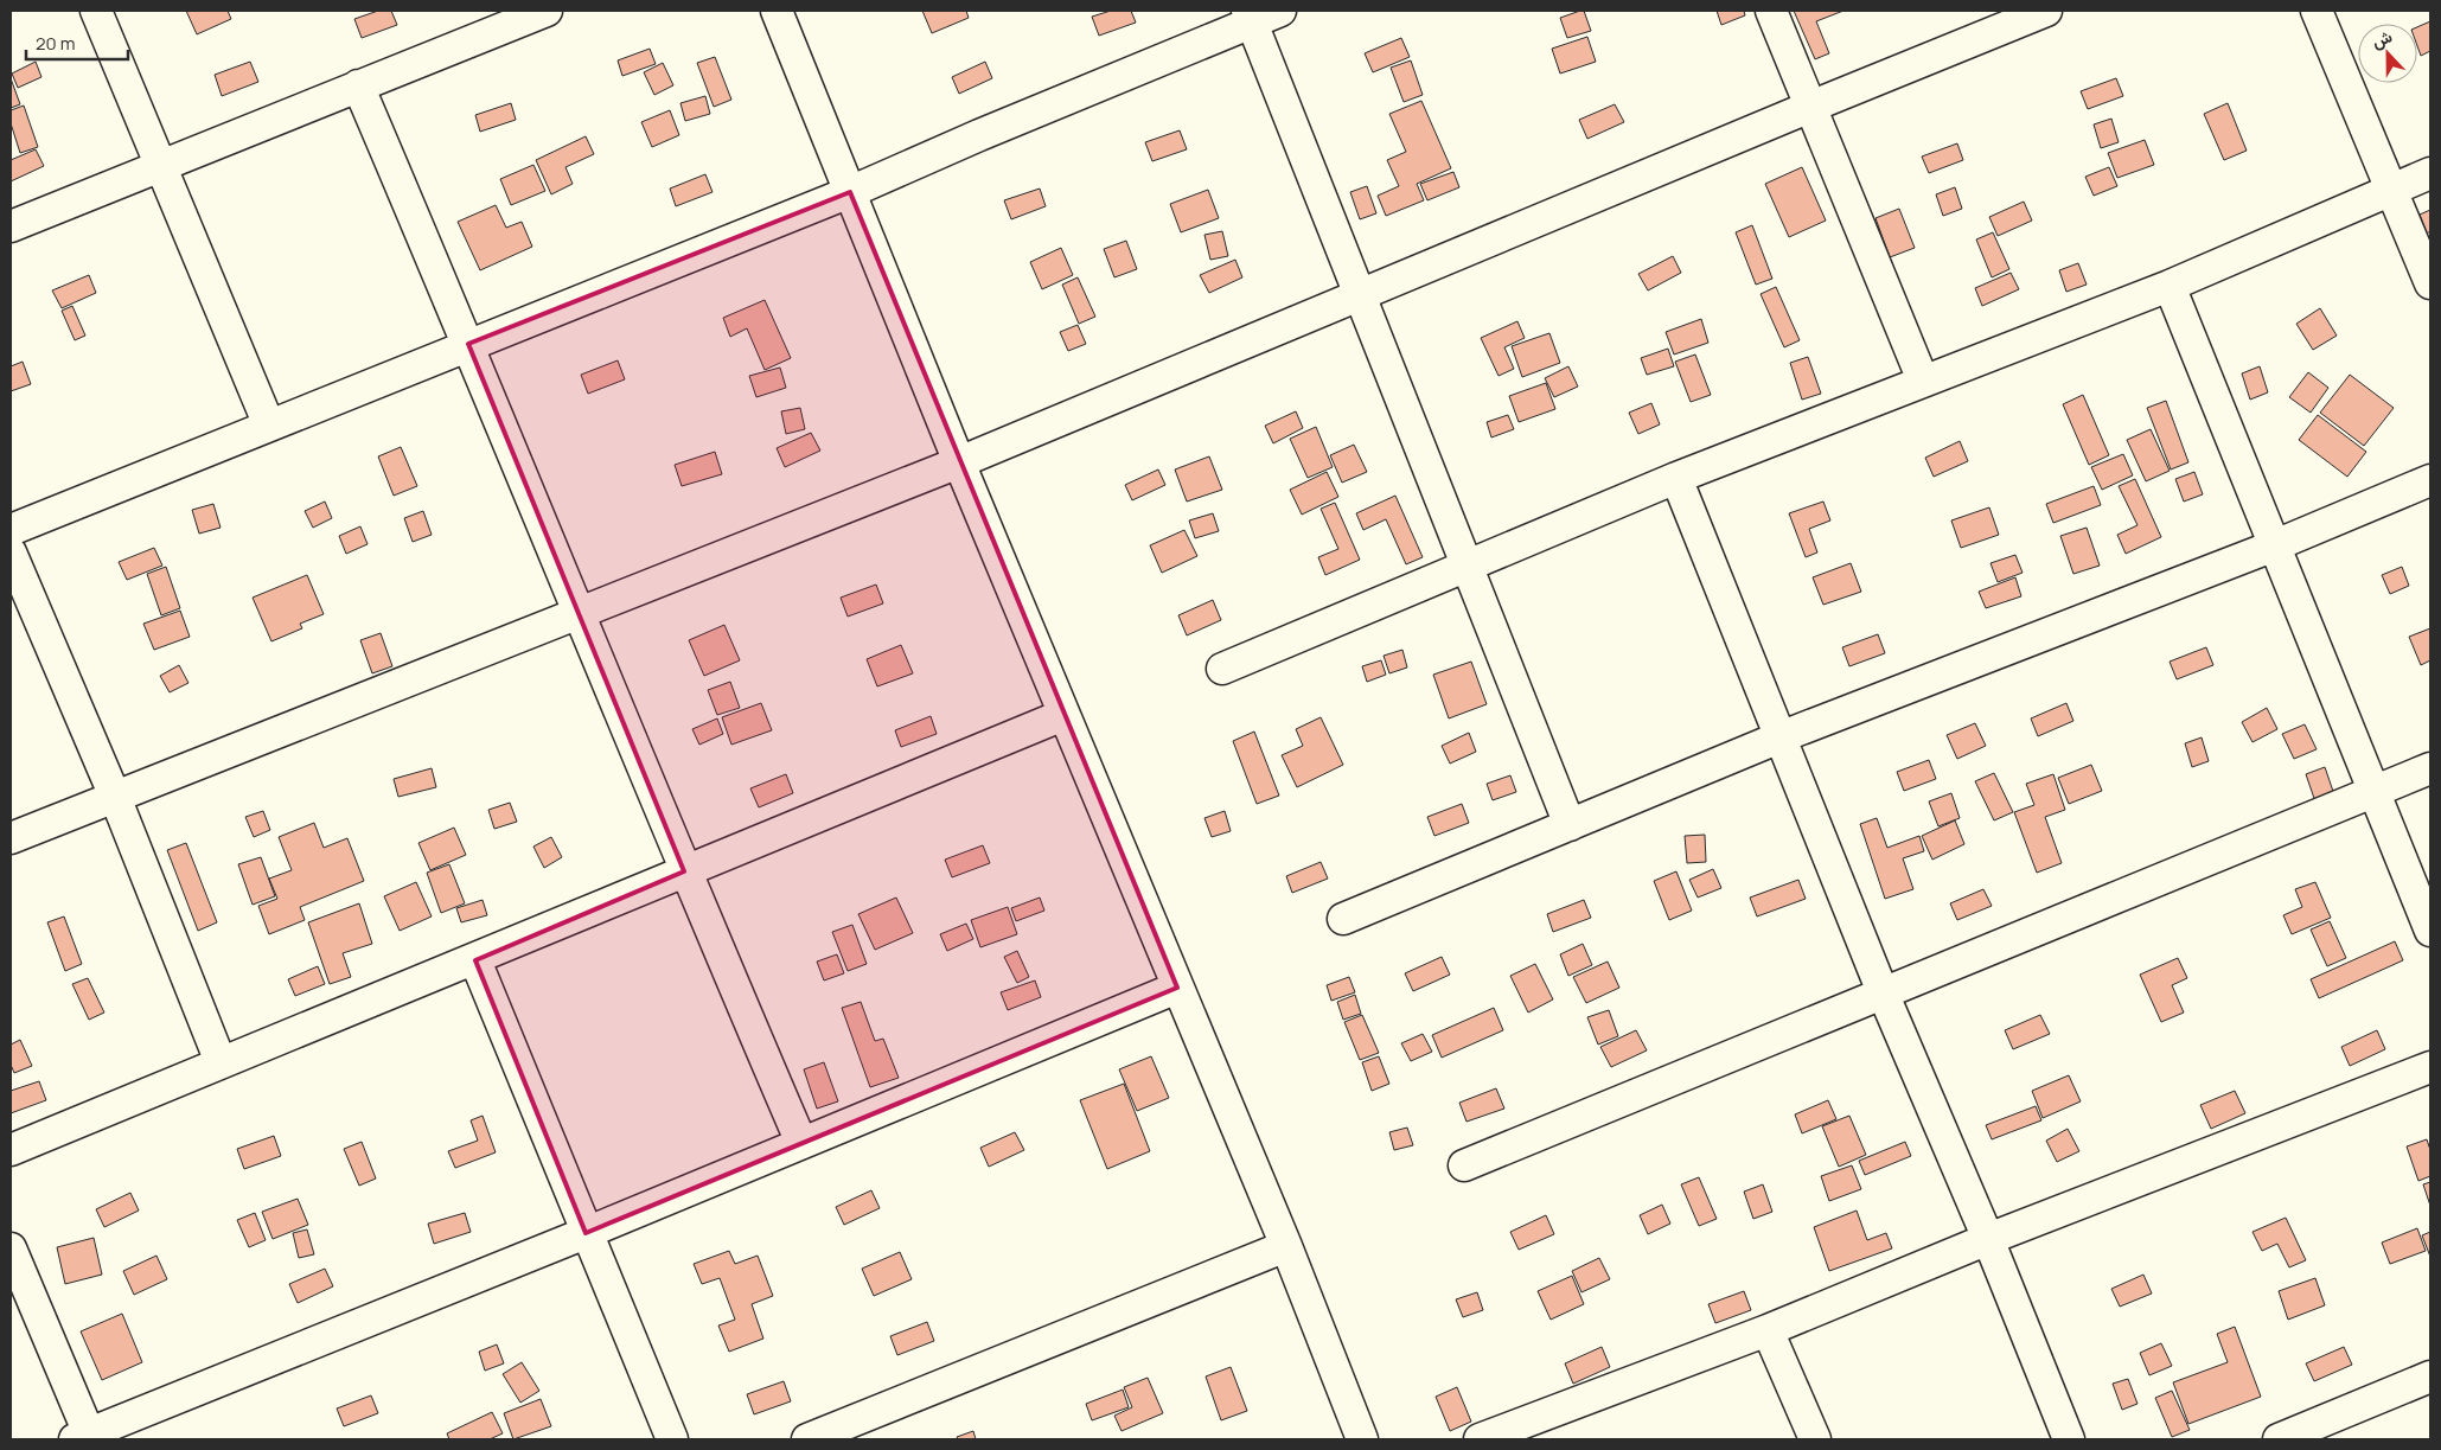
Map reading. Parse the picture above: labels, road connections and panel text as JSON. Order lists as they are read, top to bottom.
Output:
{
  "scale_bar": "20 m",
  "north": "top"
}
